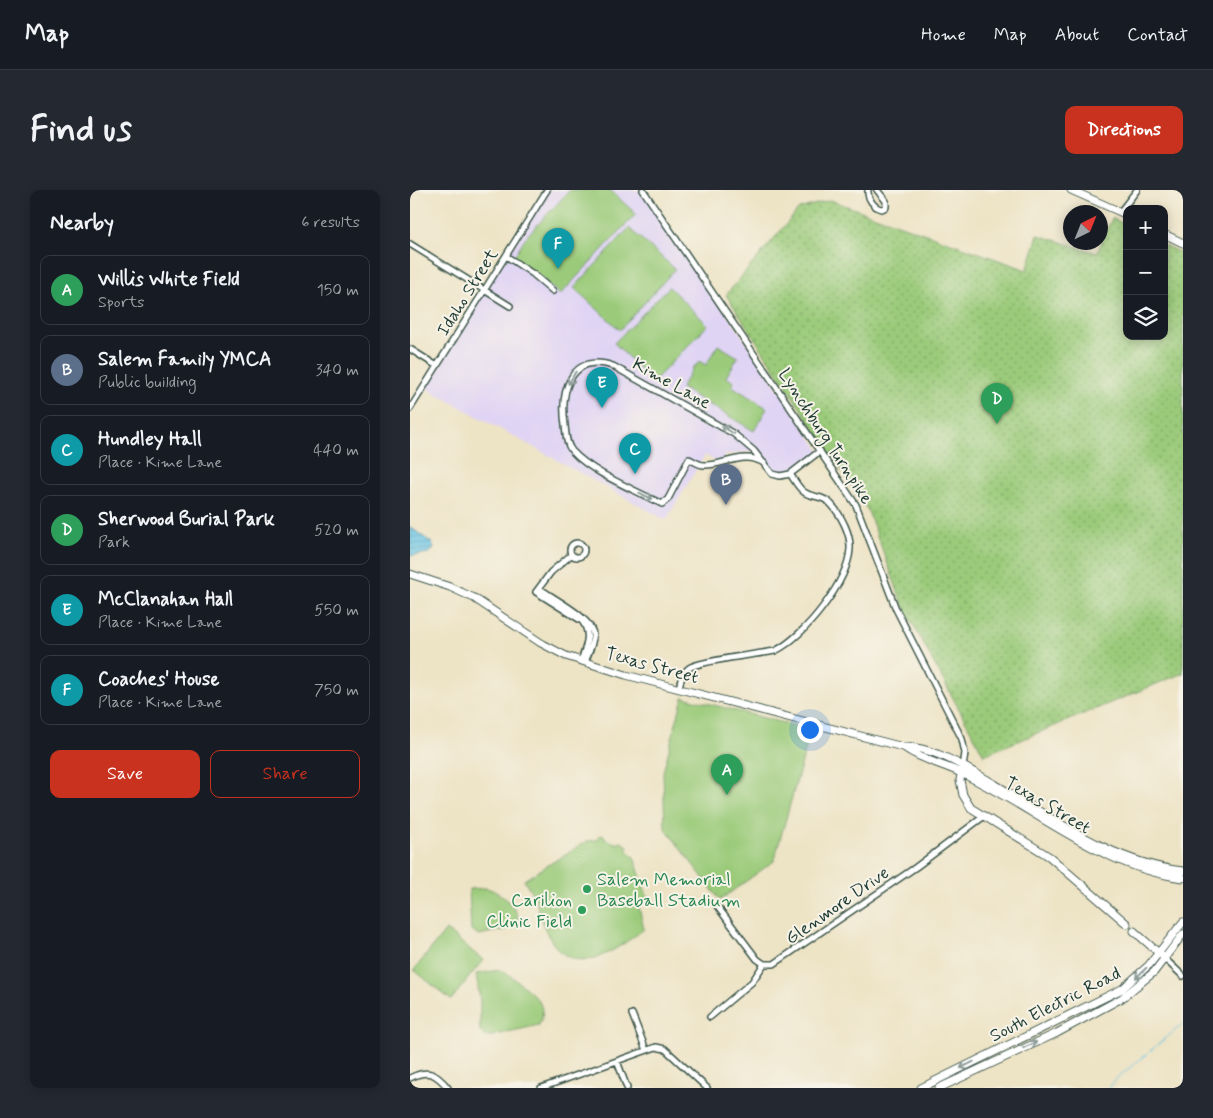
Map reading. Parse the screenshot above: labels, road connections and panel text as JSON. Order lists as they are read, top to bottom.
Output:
{
  "streets": {
    "main road": ["Lynchburg Turnpike", "Texas Street", "South Electric Road"],
    "street": ["Idaho Street", "Kime Lane", "Glenmore Drive"]
  },
  "crossings": [
    ["Lynchburg Turnpike", "Texas Street"],
    ["Lynchburg Turnpike", "Glenmore Drive"]
  ],
  "places": ["Salem Memorial Baseball Stadium", "Carilion Clinic Field"],
  "north": "top right",
  "page": {
    "header": "Map",
    "nav": [
      "Home",
      "Map",
      "About",
      "Contact"
    ],
    "buttons": [
      "Directions",
      ["Save", "Share"]
    ],
    "title": "Find us",
    "heading": ["Nearby", "6 results"],
    "map_buttons": ["+", "−"],
    "pins": [
      "F",
      "E",
      "D",
      "C",
      "B",
      "A"
    ],
    "list": [
      {
        "mark": "A",
        "name": "Willis White Field",
        "note": "Sports",
        "value": "150 m"
      },
      {
        "mark": "B",
        "name": "Salem Family YMCA",
        "note": "Public building",
        "value": "340 m"
      },
      {
        "mark": "C",
        "name": "Hundley Hall",
        "note": "Place · Kime Lane",
        "value": "440 m"
      },
      {
        "mark": "D",
        "name": "Sherwood Burial Park",
        "note": "Park",
        "value": "520 m"
      },
      {
        "mark": "E",
        "name": "McClanahan Hall",
        "note": "Place · Kime Lane",
        "value": "550 m"
      },
      {
        "mark": "F",
        "name": "Coaches' House",
        "note": "Place · Kime Lane",
        "value": "750 m"
      }
    ]
  }
}
